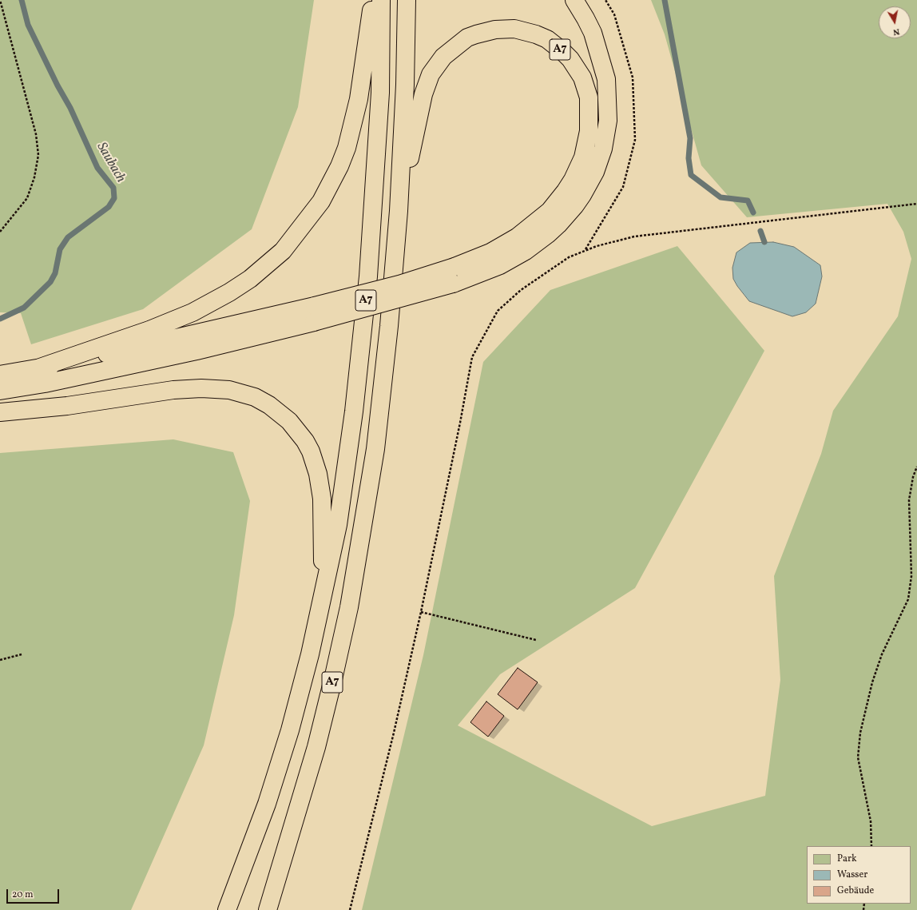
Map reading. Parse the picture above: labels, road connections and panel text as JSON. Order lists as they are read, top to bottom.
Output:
{
  "streets": {
    "highway": ["A7"]
  },
  "water": ["Saubach"],
  "legend": ["Park", "Wasser", "Gebäude"],
  "scale_bar": "20 m",
  "north": "bottom"
}
